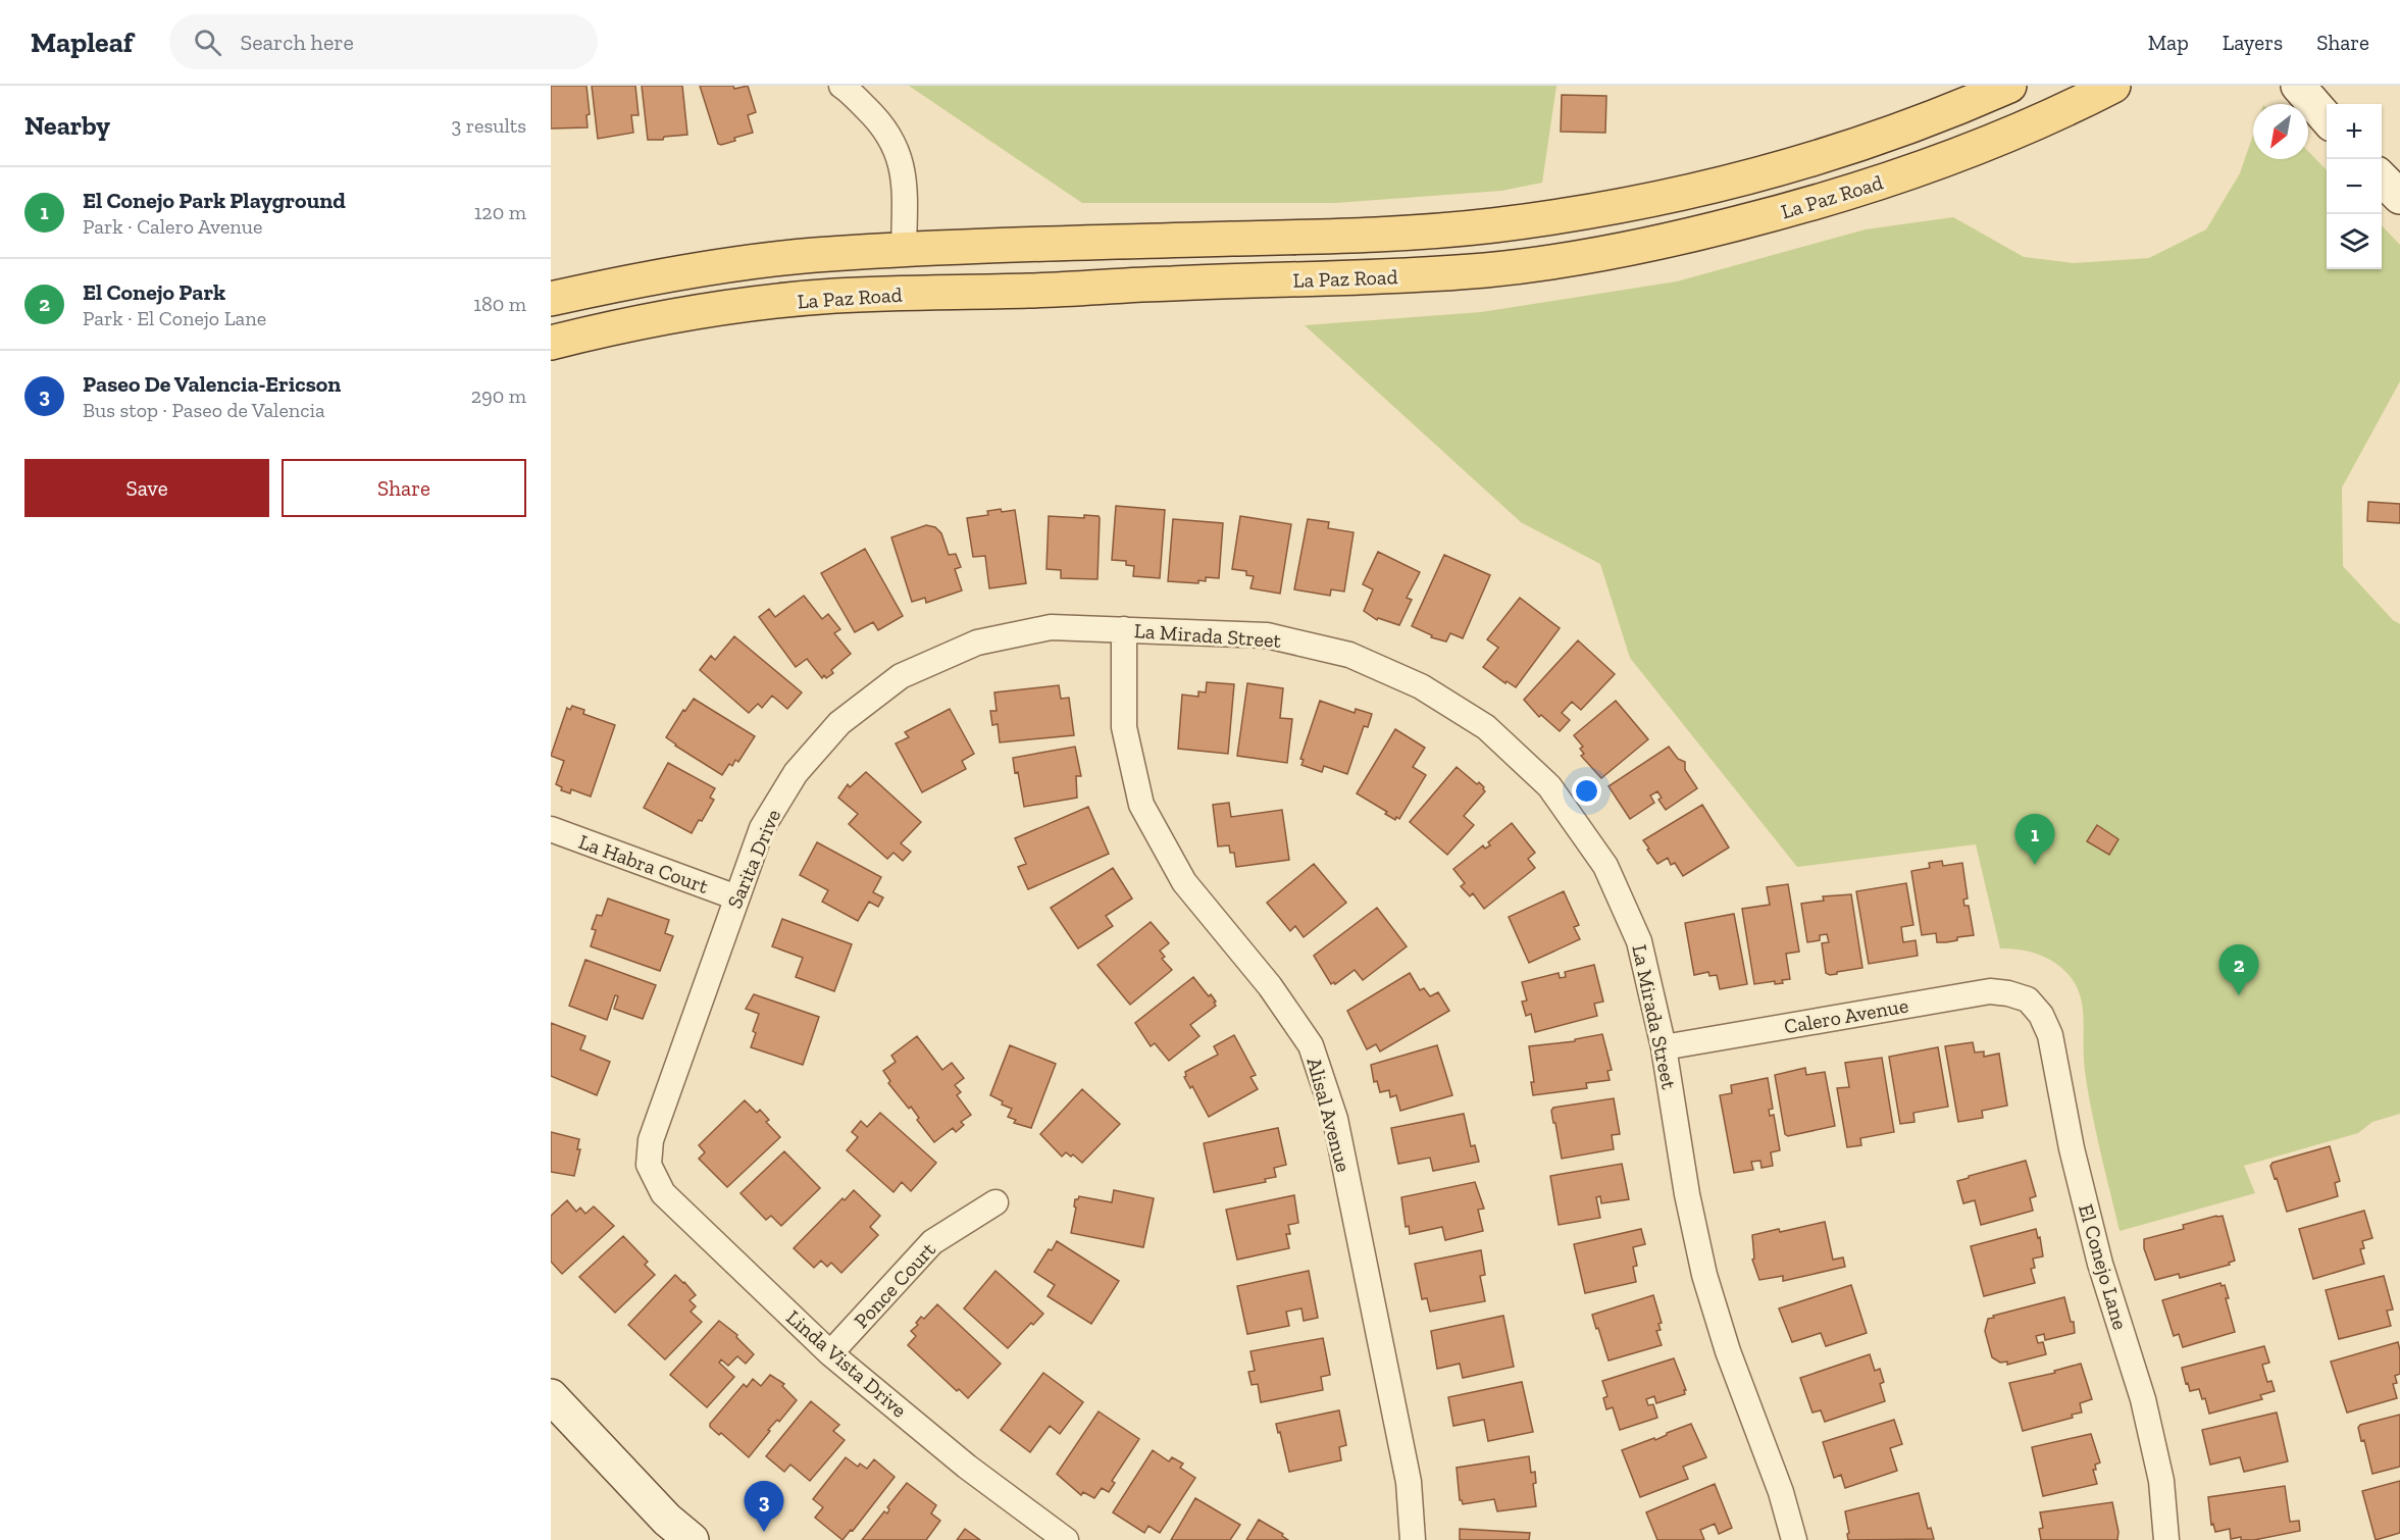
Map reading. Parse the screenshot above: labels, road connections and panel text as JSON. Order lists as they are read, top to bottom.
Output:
{
  "streets": {
    "main road": ["La Paz Road"],
    "street": [
      "La Mirada Street",
      "Sarita Drive",
      "La Habra Court",
      "Calero Avenue",
      "Alisal Avenue",
      "El Conejo Lane",
      "Ponce Court",
      "Linda Vista Drive"
    ]
  },
  "crossings": [
    ["La Mirada Street", "Sarita Drive"],
    ["La Mirada Street", "Calero Avenue"],
    ["La Mirada Street", "Alisal Avenue"],
    ["Sarita Drive", "La Habra Court"],
    ["Sarita Drive", "Alisal Avenue"],
    ["Sarita Drive", "Linda Vista Drive"],
    ["Calero Avenue", "El Conejo Lane"],
    ["Ponce Court", "Linda Vista Drive"]
  ],
  "north": "bottom left",
  "page": {
    "header": "Mapleaf",
    "search": "Search here",
    "nav": ["Map", "Layers", "Share"],
    "heading": ["Nearby", "3 results"],
    "map_buttons": ["+", "−"],
    "list": [
      {
        "mark": "1",
        "name": "El Conejo Park Playground",
        "note": "Park · Calero Avenue",
        "value": "120 m"
      },
      {
        "mark": "2",
        "name": "El Conejo Park",
        "note": "Park · El Conejo Lane",
        "value": "180 m"
      },
      {
        "mark": "3",
        "name": "Paseo De Valencia-Ericson",
        "note": "Bus stop · Paseo de Valencia",
        "value": "290 m"
      }
    ],
    "buttons": ["Save", "Share"],
    "pins": ["1", "2", "3"]
  }
}
